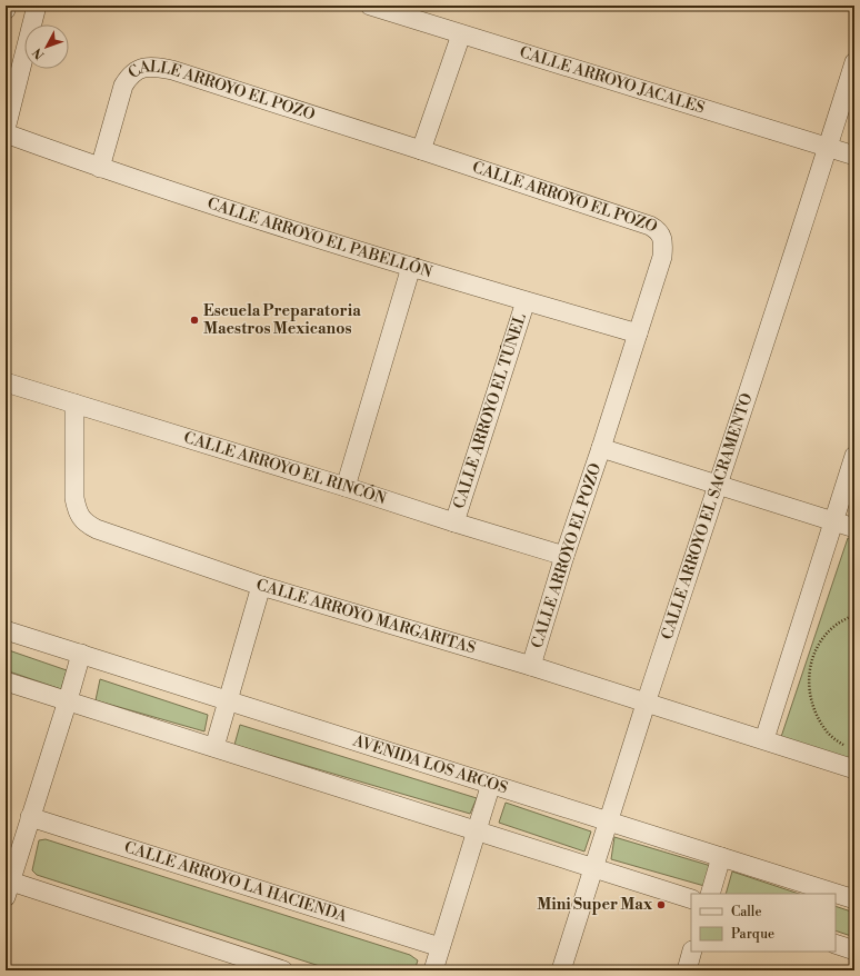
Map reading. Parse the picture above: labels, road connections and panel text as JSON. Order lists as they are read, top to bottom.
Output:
{
  "streets": {
    "street": [
      "CALLE ARROYO JACALES",
      "CALLE ARROYO EL POZO",
      "CALLE ARROYO EL PABELLÓN",
      "CALLE ARROYO EL TÚNEL",
      "CALLE ARROYO EL RINCÓN",
      "CALLE ARROYO EL SACRAMENTO",
      "CALLE ARROYO MARGARITAS",
      "AVENIDA LOS ARCOS",
      "CALLE ARROYO LA HACIENDA"
    ]
  },
  "crossings": [
    ["CALLE ARROYO JACALES", "CALLE ARROYO EL SACRAMENTO"],
    ["CALLE ARROYO EL POZO", "CALLE ARROYO EL PABELLÓN"],
    ["CALLE ARROYO EL POZO", "CALLE ARROYO EL RINCÓN"],
    ["CALLE ARROYO EL POZO", "CALLE ARROYO MARGARITAS"],
    ["CALLE ARROYO EL PABELLÓN", "CALLE ARROYO EL TÚNEL"],
    ["CALLE ARROYO EL TÚNEL", "CALLE ARROYO EL RINCÓN"],
    ["CALLE ARROYO EL RINCÓN", "CALLE ARROYO MARGARITAS"],
    ["CALLE ARROYO EL SACRAMENTO", "CALLE ARROYO MARGARITAS"],
    ["CALLE ARROYO EL SACRAMENTO", "AVENIDA LOS ARCOS"]
  ],
  "places": ["Escuela Preparatoria Maestros Mexicanos", "Mini Super Max"],
  "legend": ["Calle", "Parque"],
  "north": "bottom left"
}
